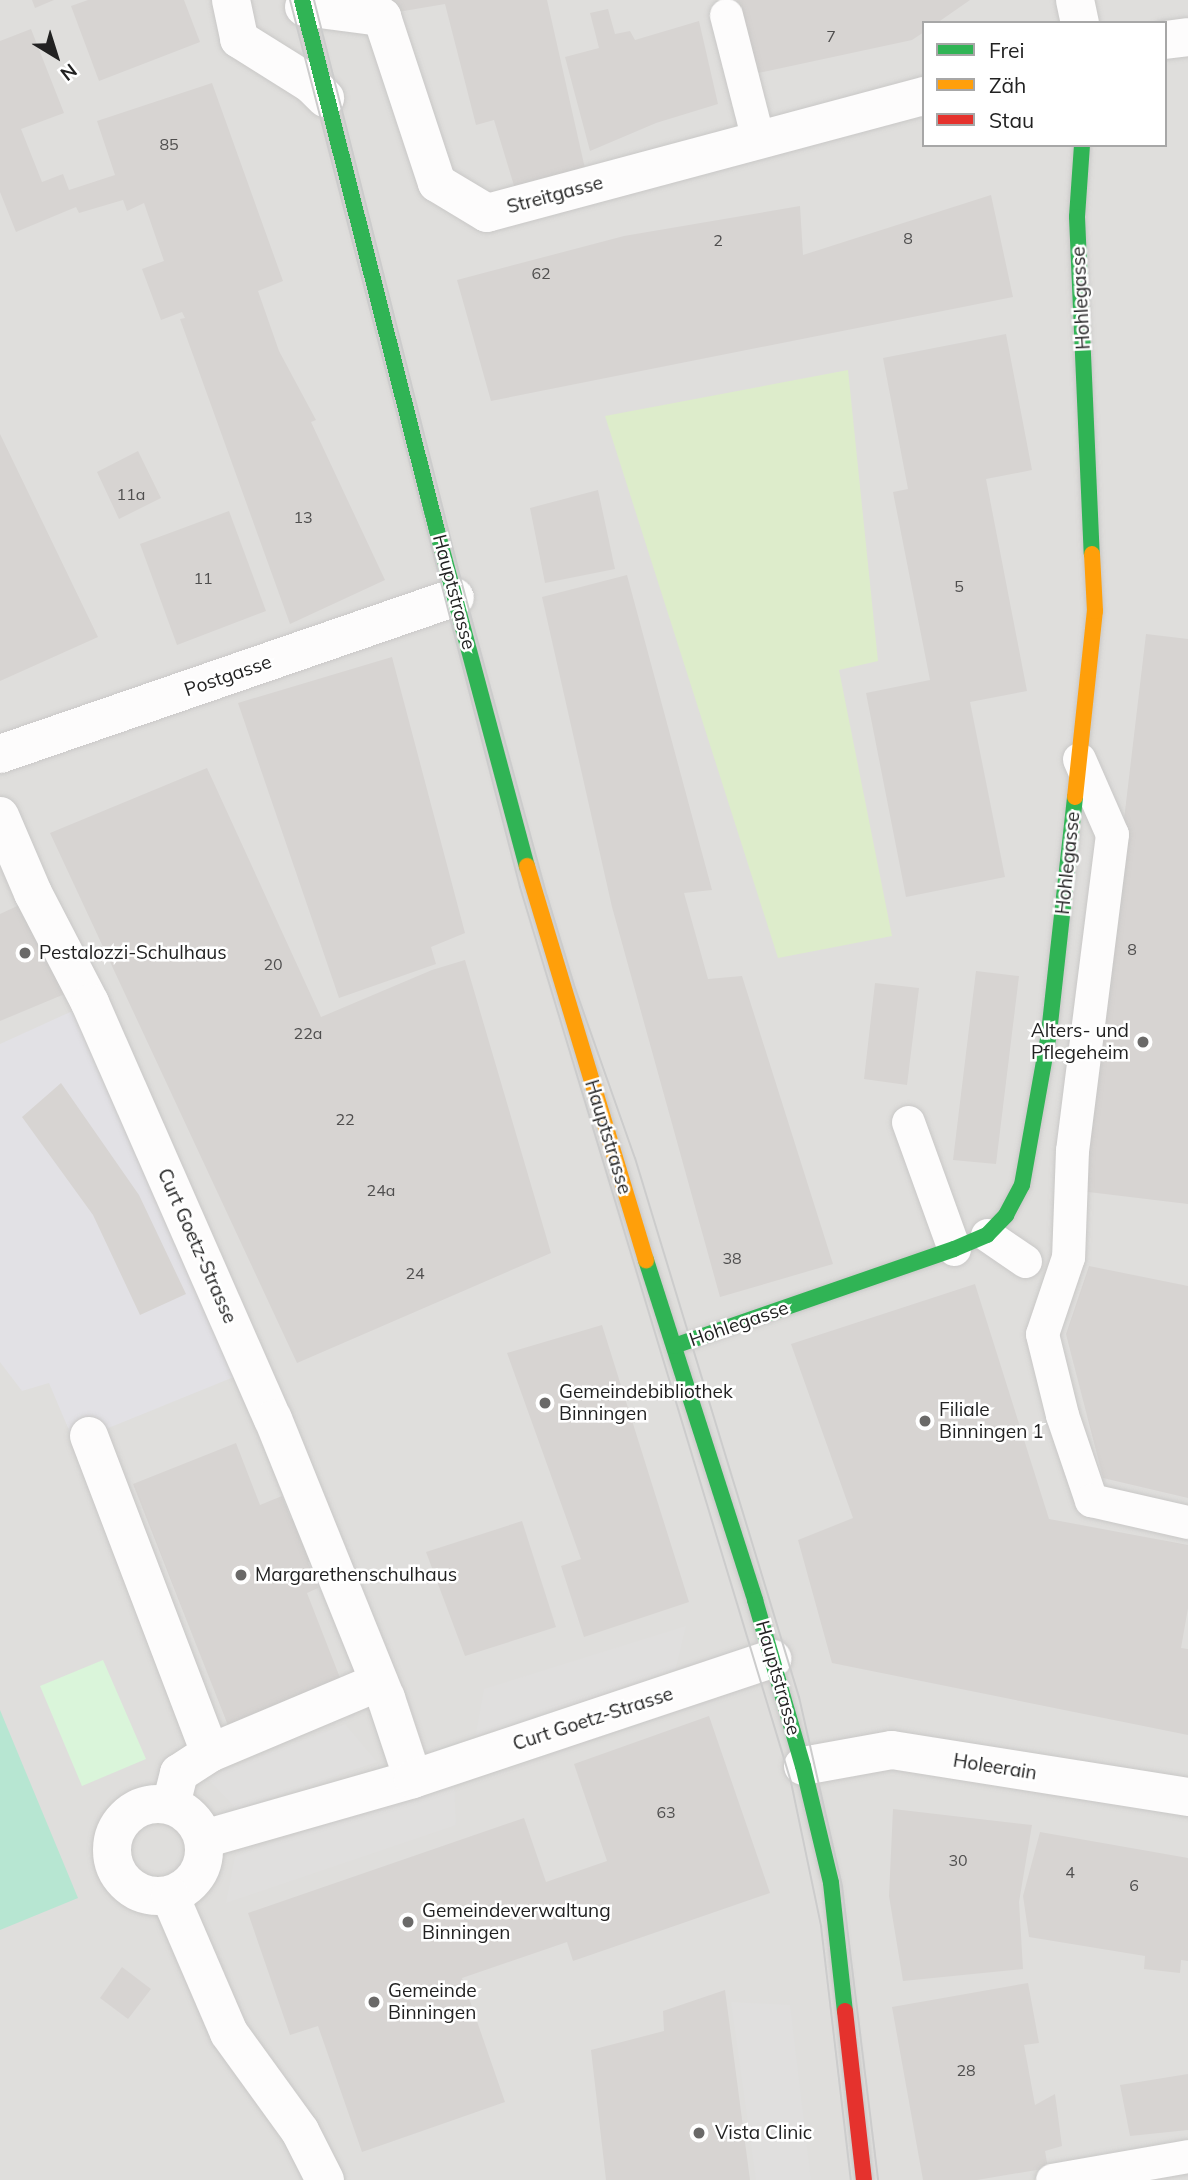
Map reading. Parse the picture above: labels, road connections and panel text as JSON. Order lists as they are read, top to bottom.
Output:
{
  "streets": {
    "main road": ["Hohlegasse", "Hauptstrasse"],
    "street": [
      "Streitgasse",
      "Postgasse",
      "Curt Goetz-Strasse",
      "Holeerain"
    ]
  },
  "crossings": [
    ["Streitgasse", "Hauptstrasse"],
    ["Hohlegasse", "Hauptstrasse"],
    ["Hauptstrasse", "Postgasse"],
    ["Hauptstrasse", "Curt Goetz-Strasse"],
    ["Hauptstrasse", "Holeerain"]
  ],
  "places": [
    "Pestalozzi-Schulhaus",
    "Alters- und Pflegeheim",
    "Gemeindebibliothek Binningen",
    "Filiale Binningen 1",
    "Margarethenschulhaus",
    "Gemeindeverwaltung Binningen",
    "Gemeinde Binningen",
    "Vista Clinic"
  ],
  "house_numbers": [
    "7",
    "85",
    "8",
    "2",
    "62",
    "11a",
    "13",
    "11",
    "5",
    "8",
    "20",
    "22a",
    "22",
    "24a",
    "38",
    "24",
    "63",
    "30",
    "4",
    "6",
    "28"
  ],
  "legend": ["Frei", "Zäh", "Stau"],
  "north": "bottom right"
}
